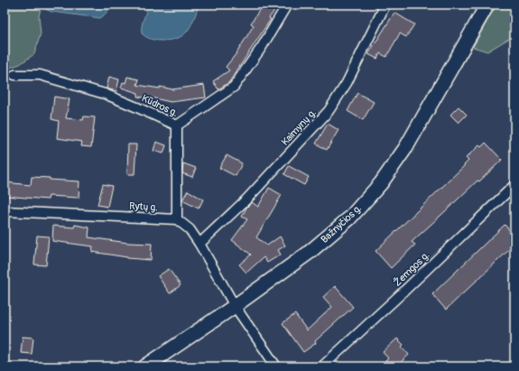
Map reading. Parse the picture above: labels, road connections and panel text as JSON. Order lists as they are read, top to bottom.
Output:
{
  "streets": {
    "main road": ["Bažnyčios g."],
    "street": [
      "Kūdros g.",
      "Kaimynų g.",
      "Rytų g.",
      "Žemgos g."
    ]
  }
}
